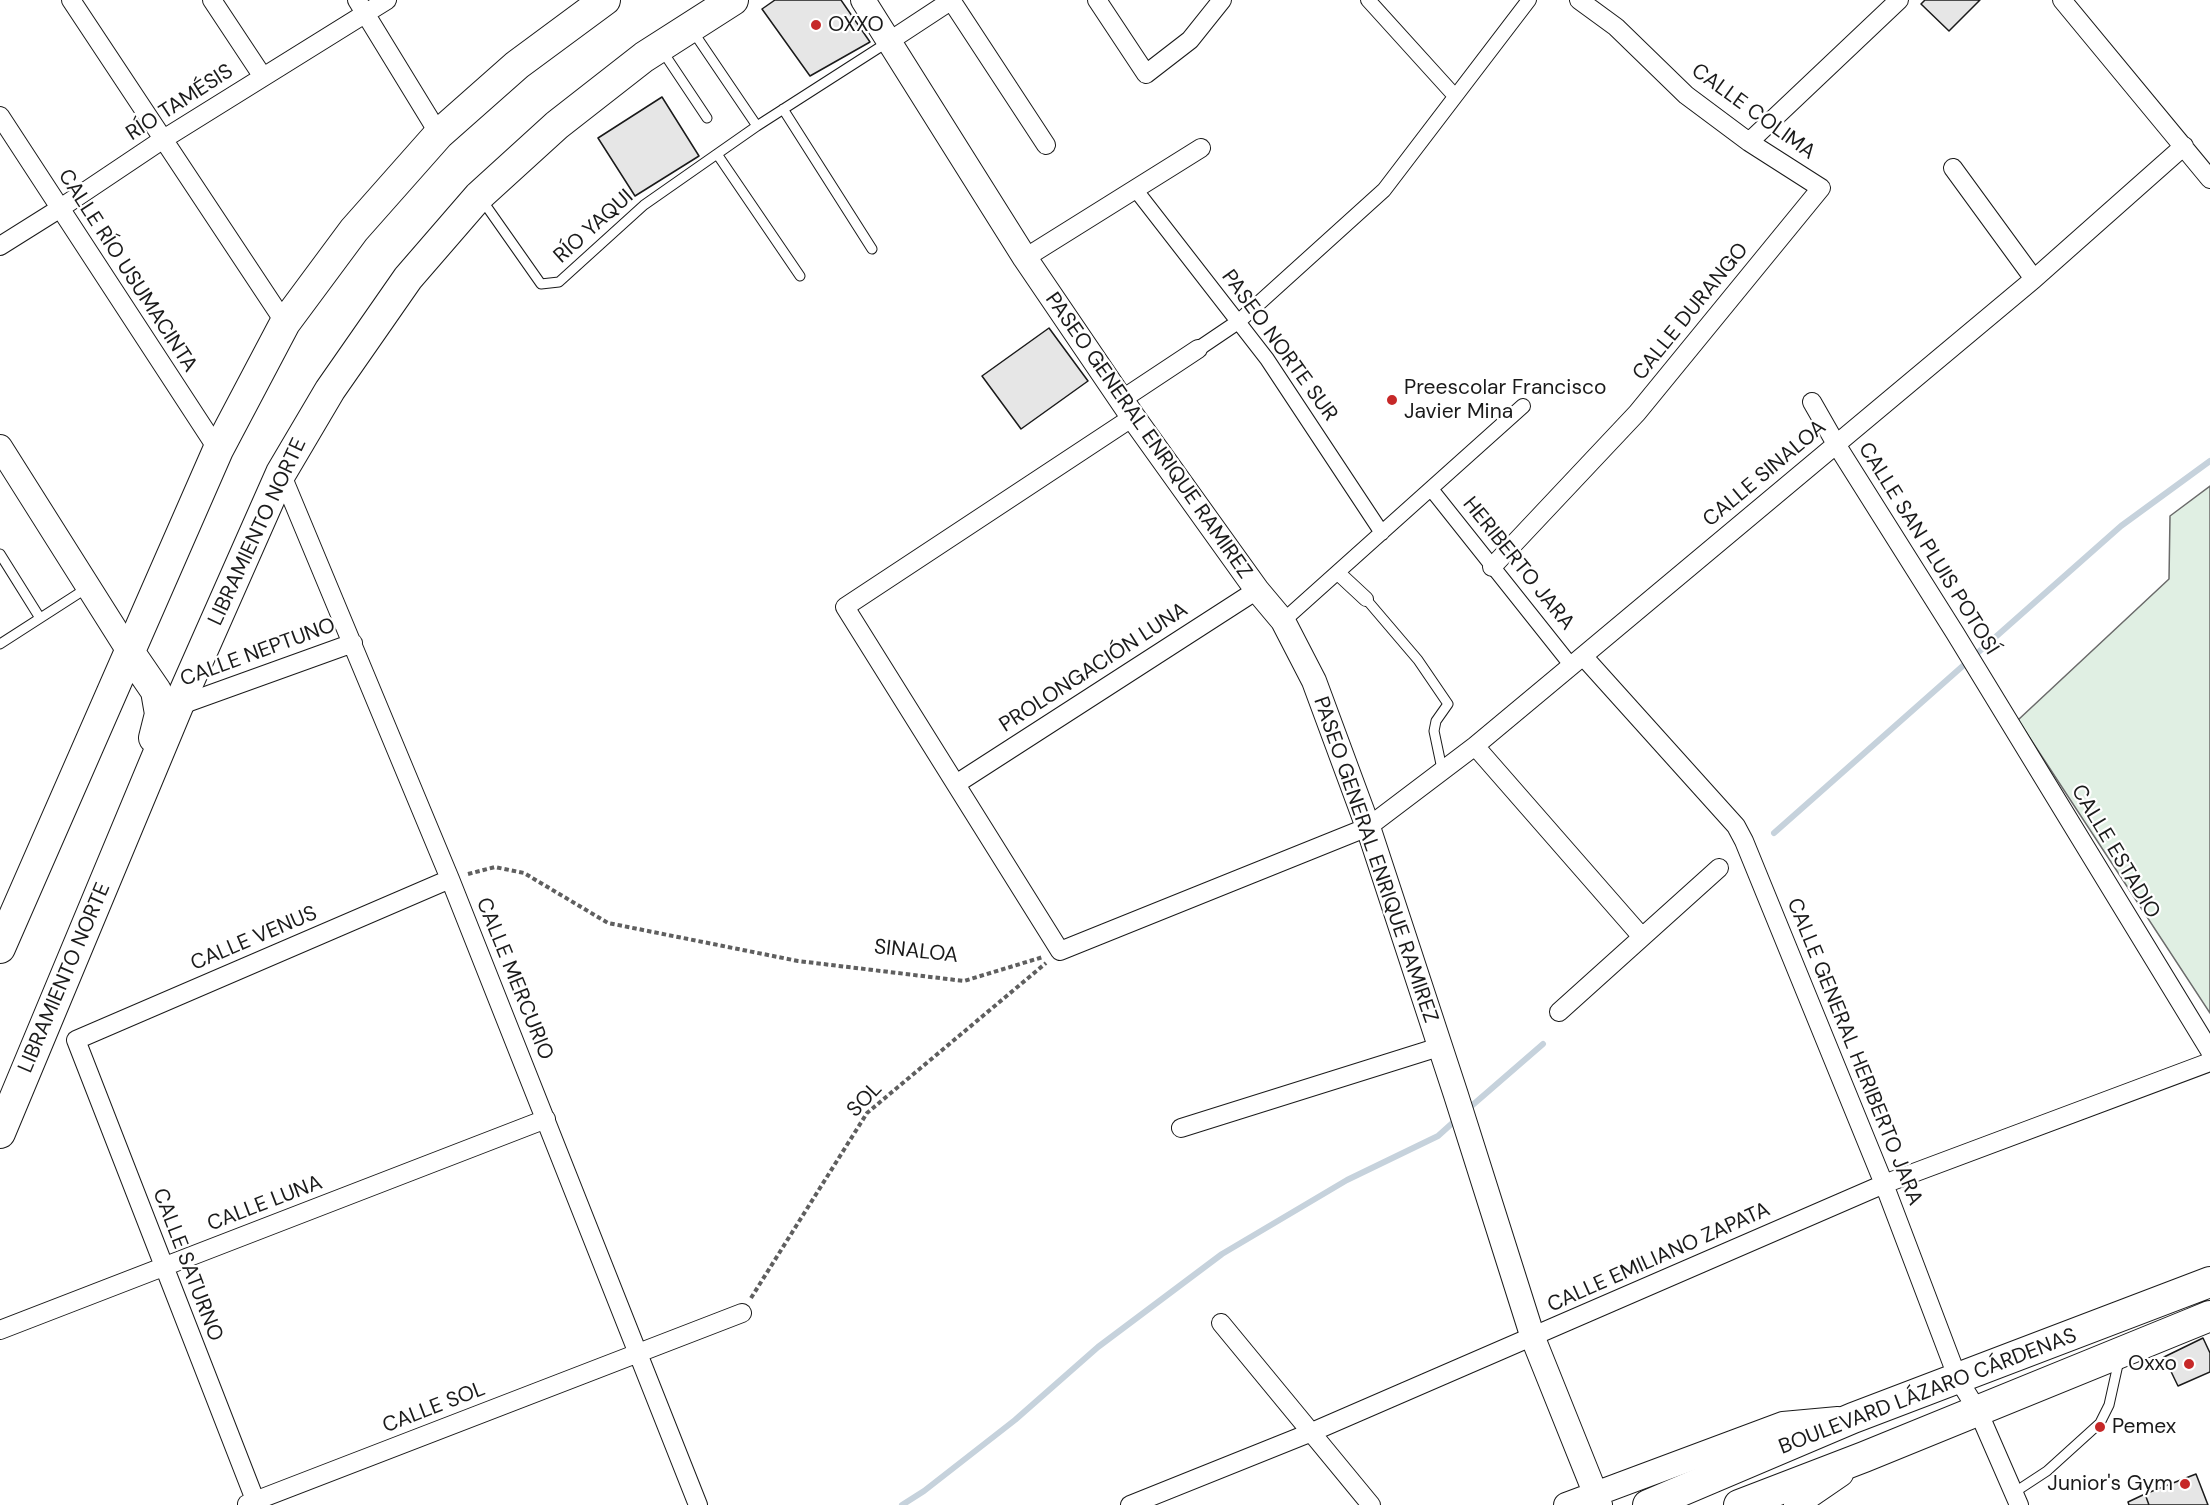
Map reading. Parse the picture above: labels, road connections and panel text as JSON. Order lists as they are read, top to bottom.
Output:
{
  "streets": {
    "main road": ["LIBRAMIENTO NORTE", "BOULEVARD LÁZARO CÁRDENAS"],
    "street": [
      "RÍO TAMÉSIS",
      "CALLE COLIMA",
      "CALLE RÍO USUMACINTA",
      "CALLE DURANGO",
      "PASEO NORTE SUR",
      "PASEO GENERAL ENRIQUE RAMIREZ",
      "CALLE SINALOA",
      "CALLE SAN PLUIS POTOSÍ",
      "HERIBERTO JARA",
      "CALLE NEPTUNO",
      "PROLONGACIÓN LUNA",
      "CALLE ESTADIO",
      "CALLE VENUS",
      "CALLE MERCURIO",
      "CALLE GENERAL HERIBERTO JARA",
      "CALLE LUNA",
      "CALLE EMILIANO ZAPATA",
      "CALLE SATURNO",
      "CALLE SOL"
    ],
    "lane": ["RÍO YAQUI"],
    "path": ["SINALOA", "SOL"]
  },
  "crossings": [
    ["RÍO TAMÉSIS", "CALLE RÍO USUMACINTA"],
    ["CALLE COLIMA", "CALLE DURANGO"],
    ["RÍO YAQUI", "PASEO GENERAL ENRIQUE RAMIREZ"],
    ["RÍO YAQUI", "LIBRAMIENTO NORTE"],
    ["CALLE DURANGO", "HERIBERTO JARA"],
    ["PASEO GENERAL ENRIQUE RAMIREZ", "CALLE SINALOA"],
    ["PASEO GENERAL ENRIQUE RAMIREZ", "PROLONGACIÓN LUNA"],
    ["PASEO GENERAL ENRIQUE RAMIREZ", "CALLE EMILIANO ZAPATA"],
    ["CALLE SINALOA", "CALLE SAN PLUIS POTOSÍ"],
    ["CALLE SINALOA", "HERIBERTO JARA"],
    ["CALLE SINALOA", "CALLE GENERAL HERIBERTO JARA"],
    ["LIBRAMIENTO NORTE", "CALLE NEPTUNO"],
    ["LIBRAMIENTO NORTE", "CALLE MERCURIO"],
    ["CALLE SAN PLUIS POTOSÍ", "CALLE ESTADIO"],
    ["HERIBERTO JARA", "CALLE GENERAL HERIBERTO JARA"],
    ["CALLE NEPTUNO", "CALLE MERCURIO"],
    ["CALLE VENUS", "SINALOA"],
    ["CALLE VENUS", "CALLE MERCURIO"],
    ["CALLE VENUS", "CALLE SATURNO"],
    ["SINALOA", "CALLE MERCURIO"],
    ["SINALOA", "SOL"],
    ["CALLE MERCURIO", "CALLE LUNA"],
    ["CALLE MERCURIO", "CALLE SOL"],
    ["CALLE GENERAL HERIBERTO JARA", "CALLE EMILIANO ZAPATA"],
    ["CALLE GENERAL HERIBERTO JARA", "BOULEVARD LÁZARO CÁRDENAS"],
    ["SOL", "CALLE SOL"],
    ["CALLE LUNA", "CALLE SATURNO"],
    ["CALLE SATURNO", "CALLE SOL"]
  ],
  "places": [
    "OXXO",
    "Preescolar Francisco Javier Mina",
    "Oxxo",
    "Pemex",
    "Junior's Gym"
  ]
}
